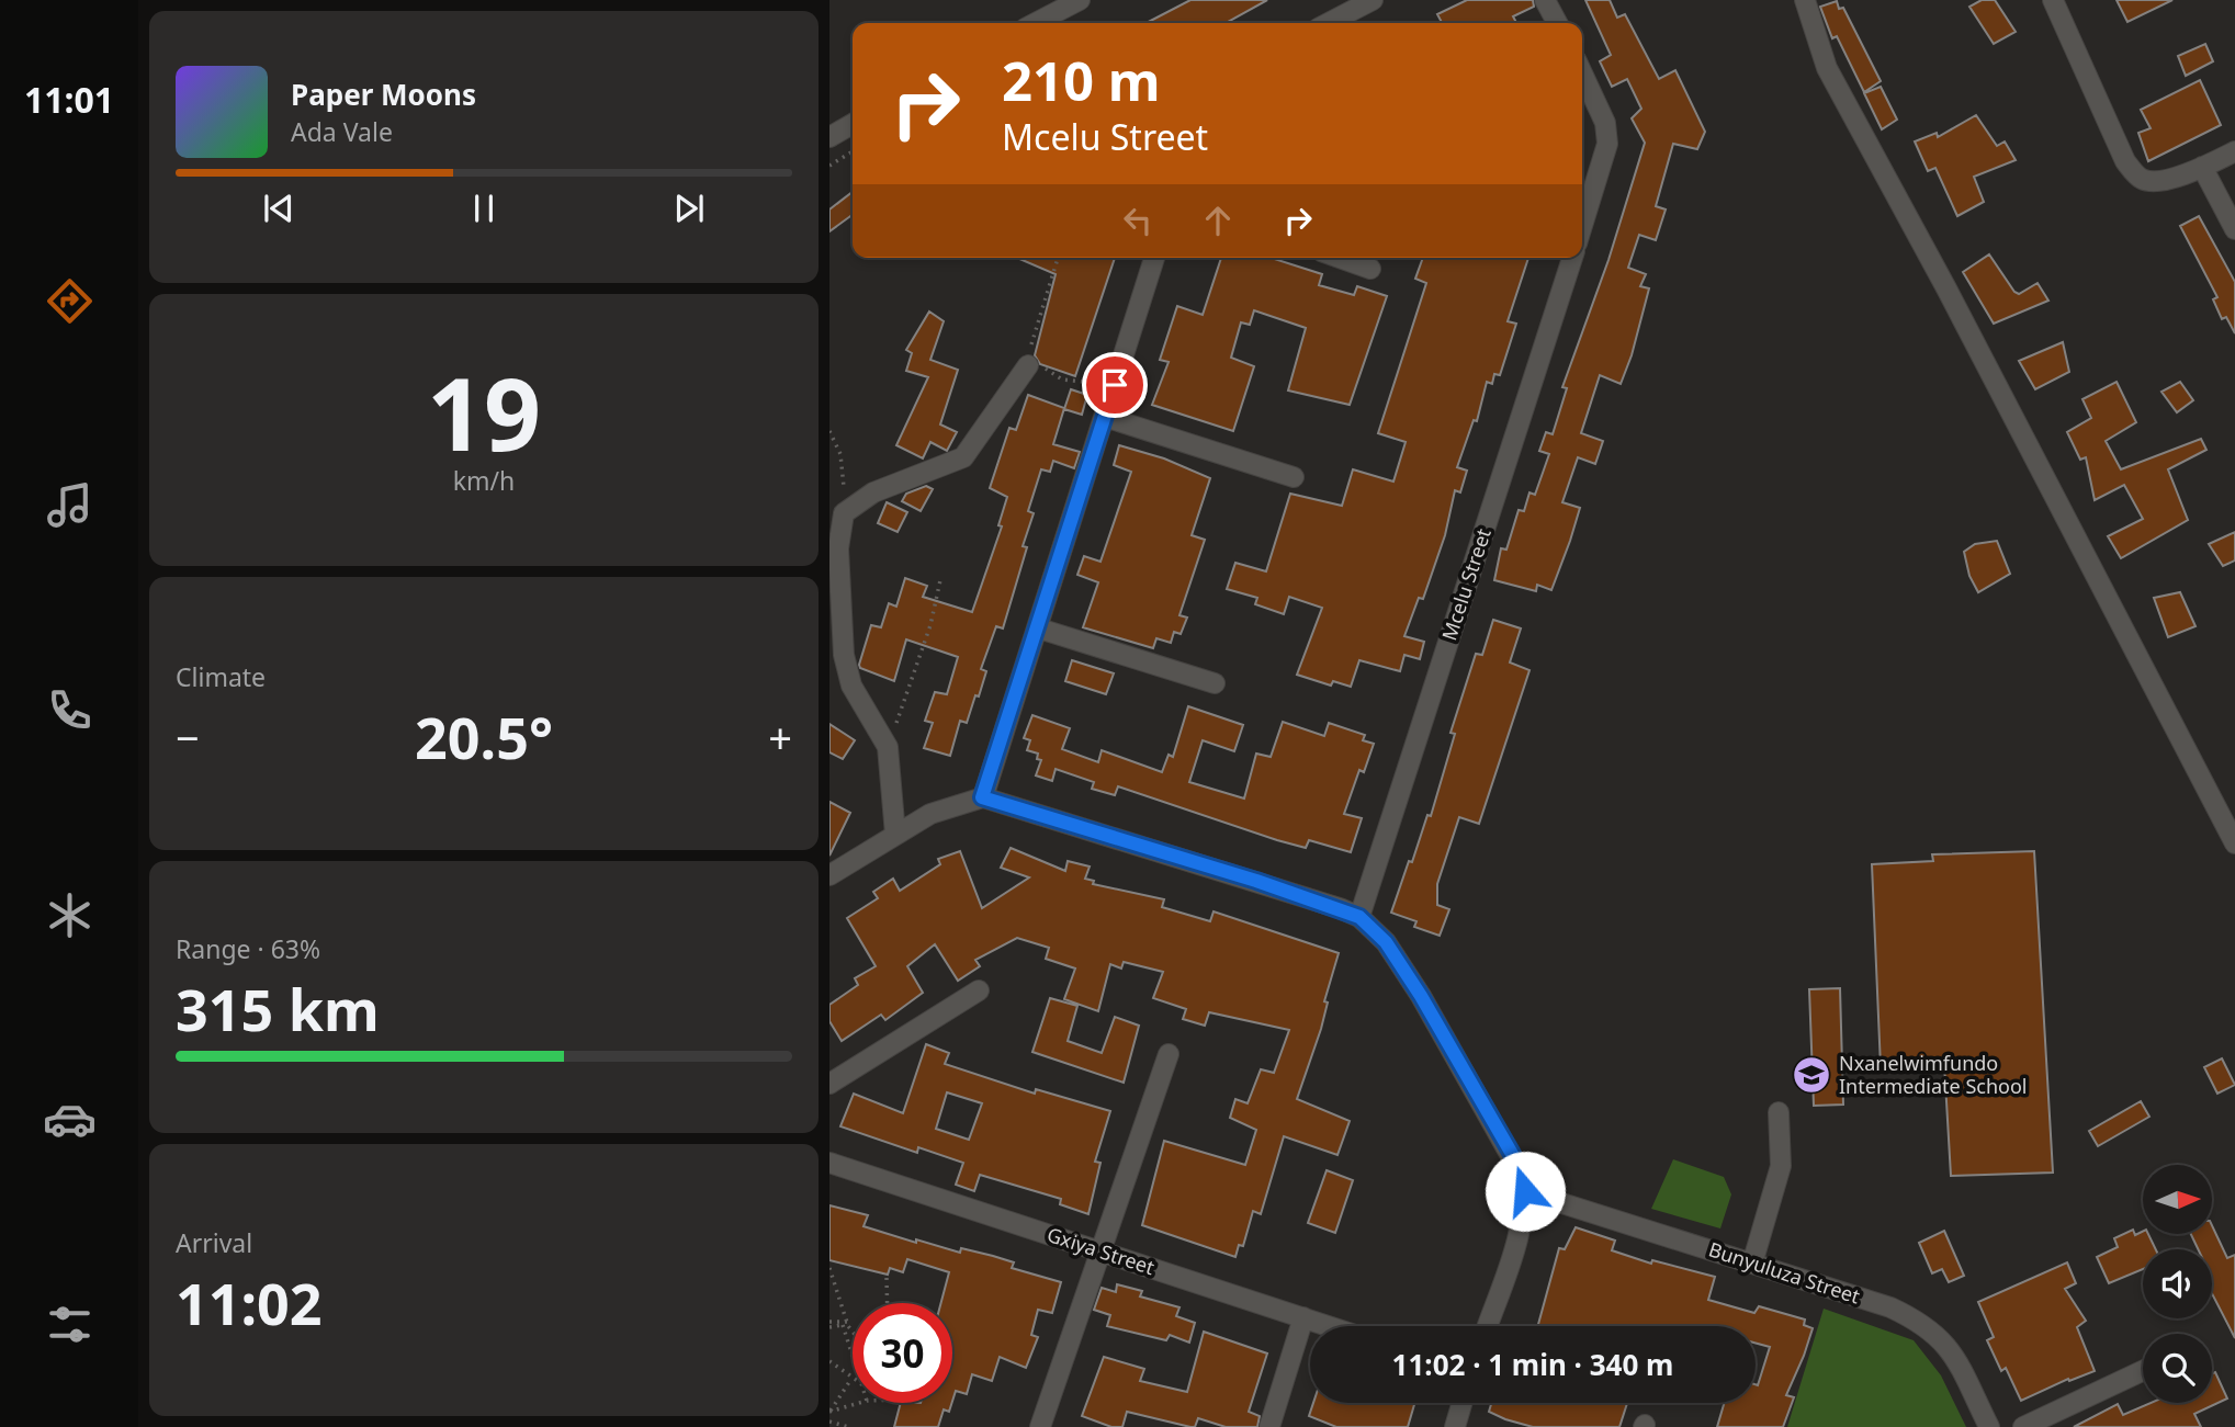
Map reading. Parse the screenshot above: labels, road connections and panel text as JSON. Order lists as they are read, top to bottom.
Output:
{
  "streets": {
    "street": ["Mcelu Street", "Gxiya Street", "Bunyuluza Street"]
  },
  "places": {
    "school or university": ["Nxanelwimfundo Intermediate School"]
  },
  "north": "right",
  "page": {
    "tabs": "11:01",
    "turn": ["210 m", "Mcelu Street"],
    "song": ["Paper Moons", "Ada Vale"],
    "tile": [
      ["19", "km/h"],
      "Climate",
      ["Range · 63%", "315 km"],
      ["Arrival", "11:02"]
    ],
    "heat": ["−", "20.5°", "+"],
    "limit": "30",
    "trip": "11:02 · 1 min · 340 m"
  }
}
